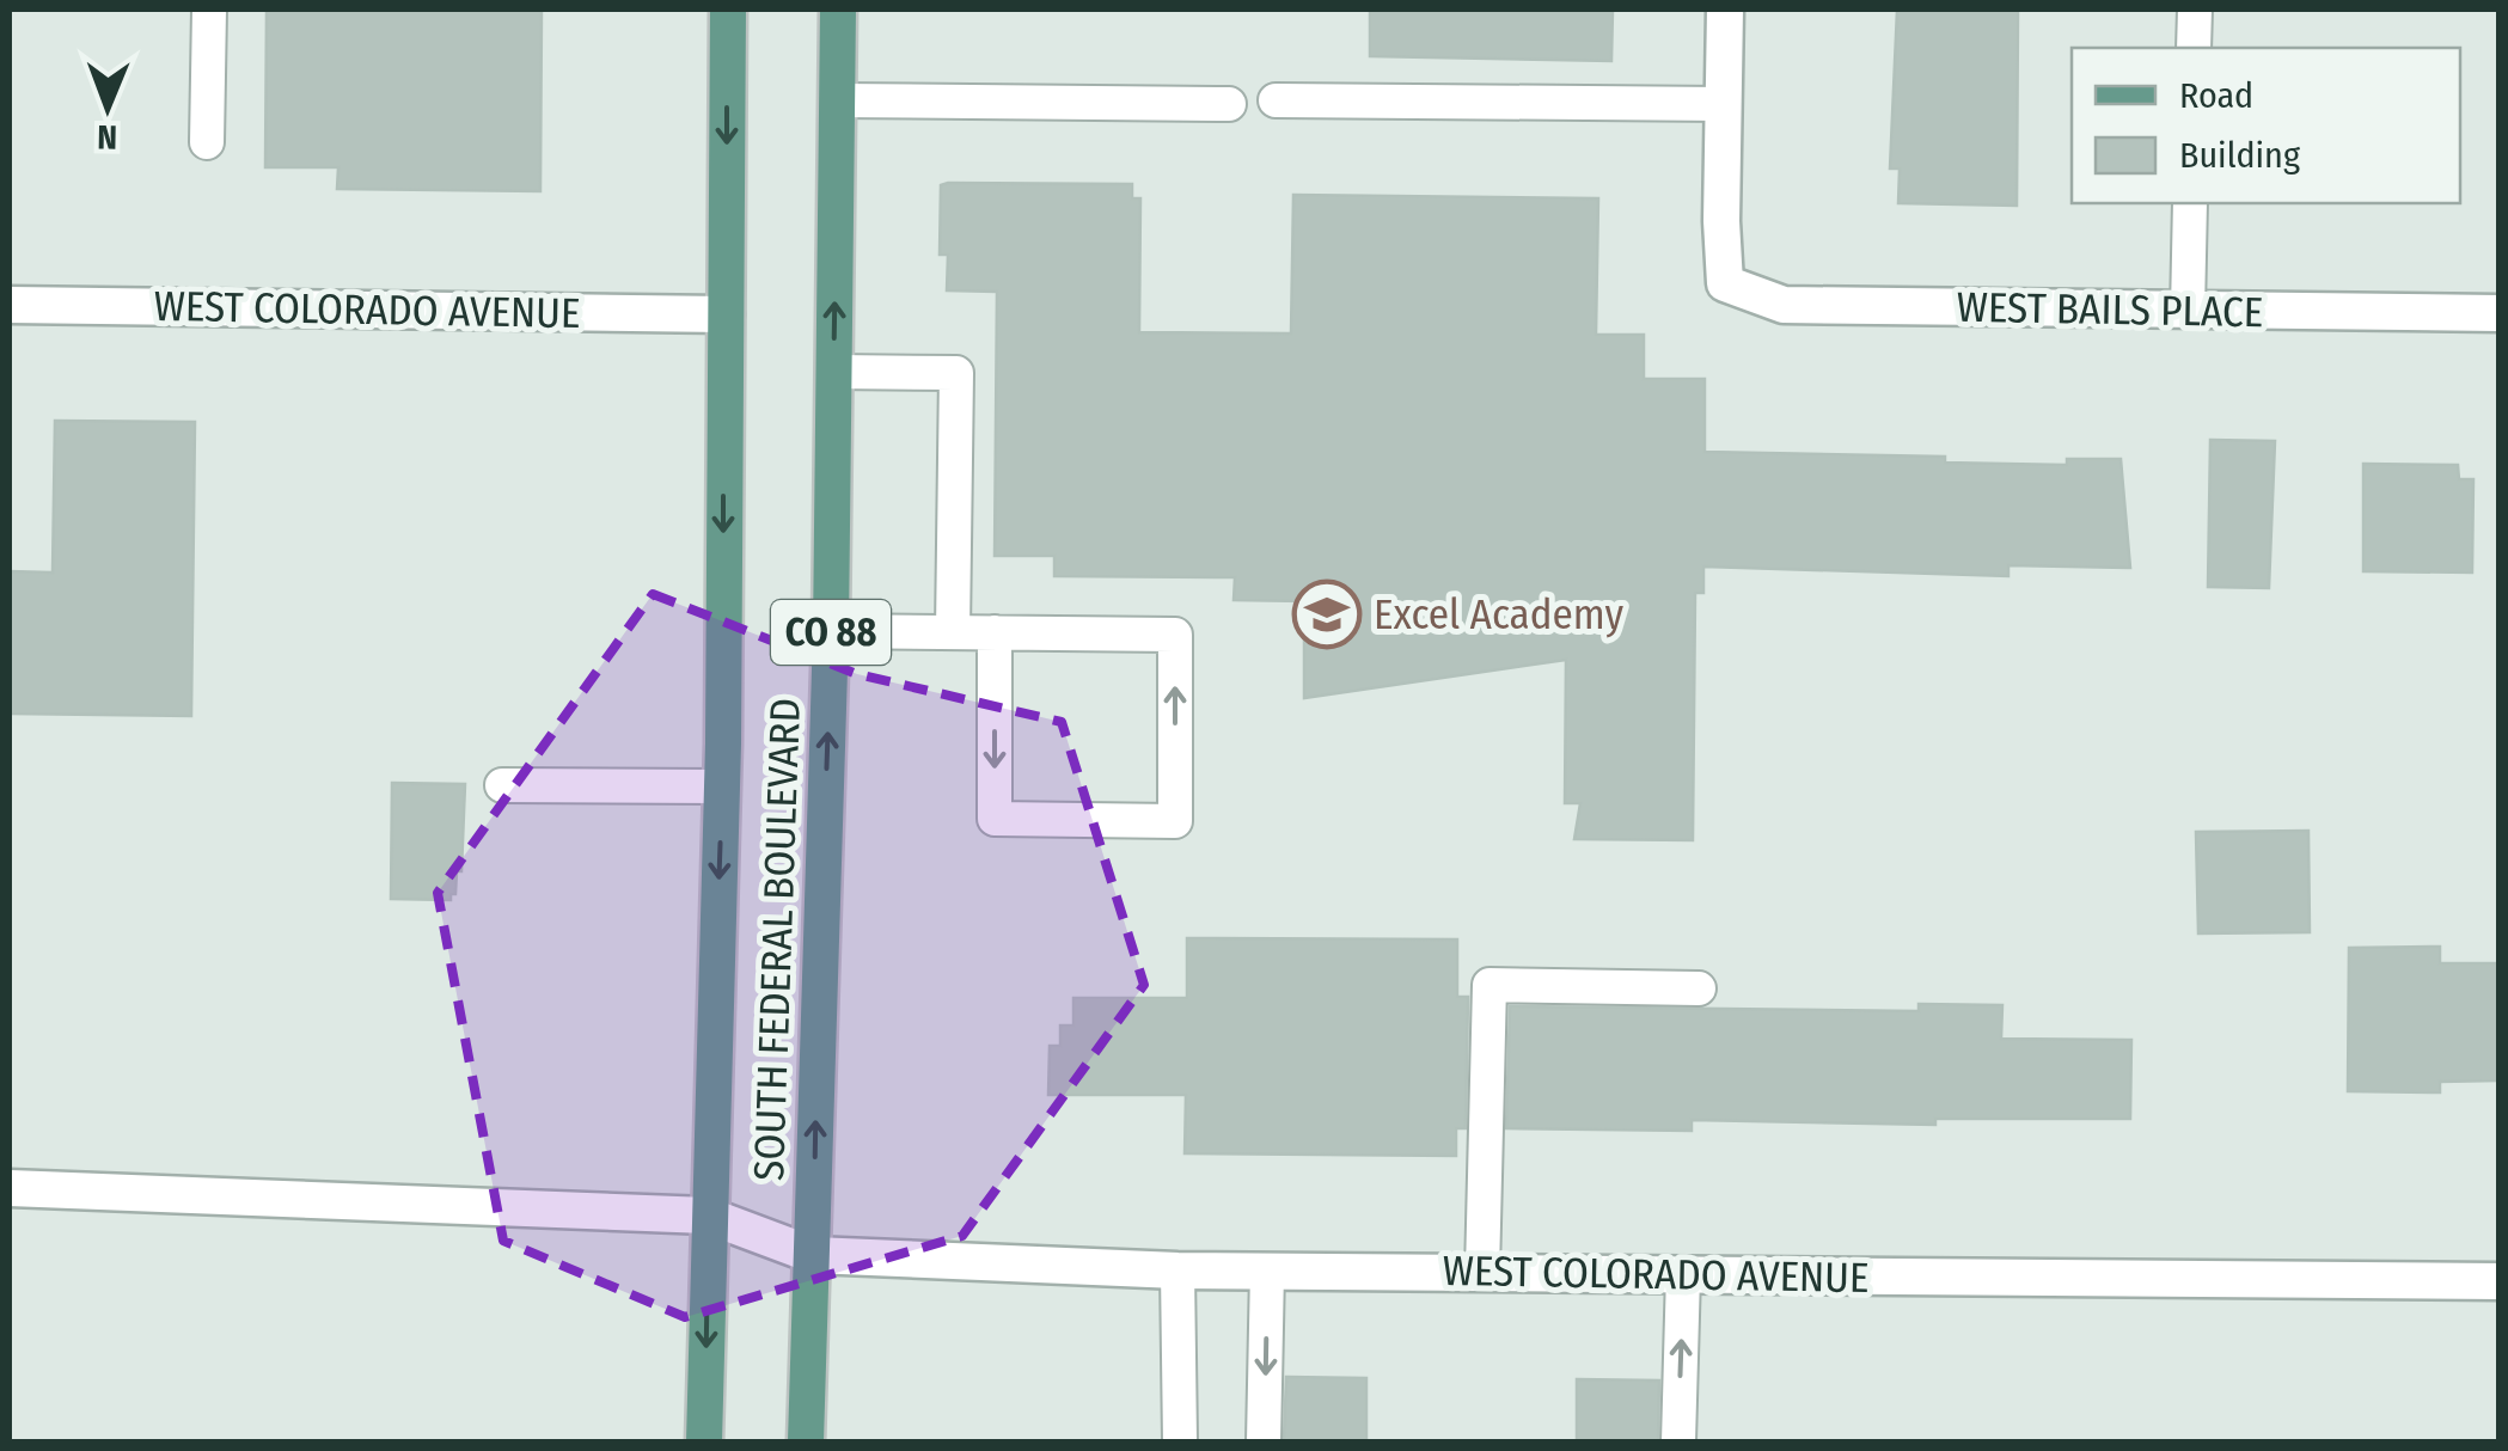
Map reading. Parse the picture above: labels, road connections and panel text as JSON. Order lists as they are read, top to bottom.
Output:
{
  "streets": {
    "main road": ["CO 88", "SOUTH FEDERAL BOULEVARD"],
    "street": ["WEST COLORADO AVENUE", "WEST BAILS PLACE"]
  },
  "crossings": [
    ["WEST COLORADO AVENUE", "SOUTH FEDERAL BOULEVARD"]
  ],
  "places": {
    "school or university": ["Excel Academy"]
  },
  "legend": ["Road", "Building"],
  "north": "bottom"
}
